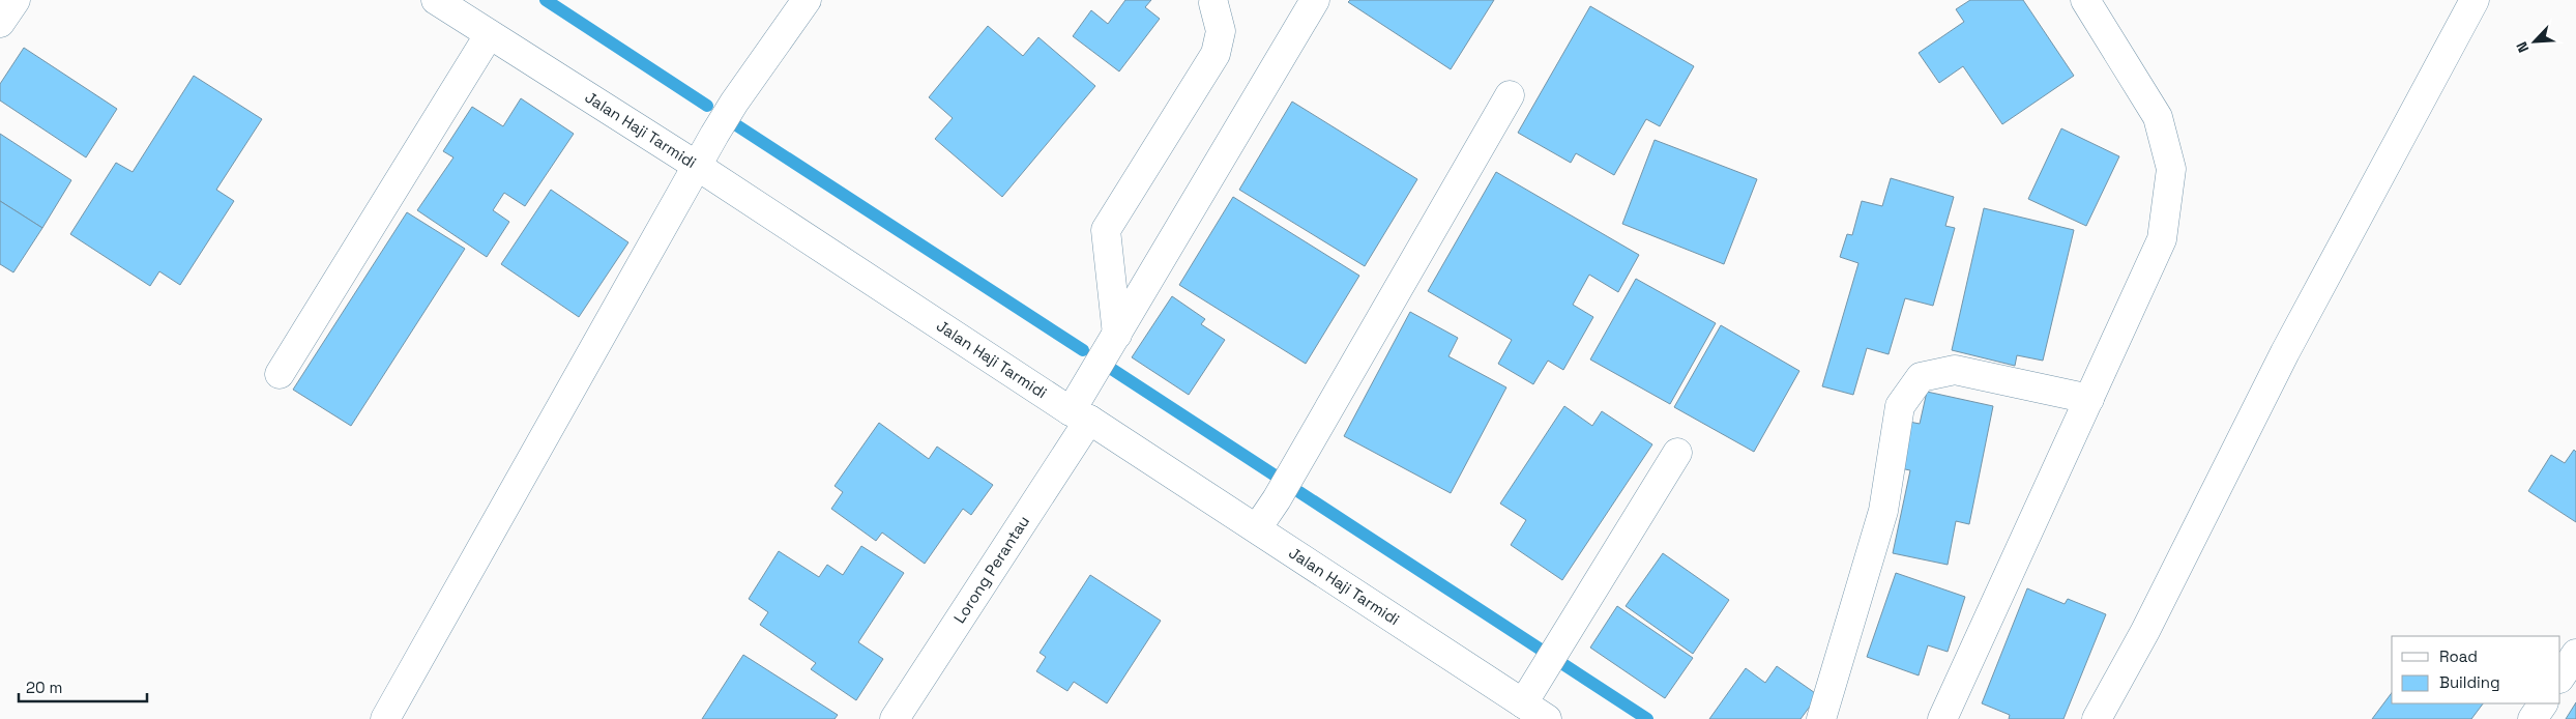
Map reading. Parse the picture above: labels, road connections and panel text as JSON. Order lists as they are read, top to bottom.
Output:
{
  "streets": {
    "street": ["Jalan Haji Tarmidi", "Lorong Perantau"]
  },
  "crossings": [
    ["Jalan Haji Tarmidi", "Lorong Perantau"]
  ],
  "legend": ["Road", "Building"],
  "scale_bar": "20 m",
  "north": "bottom left"
}
